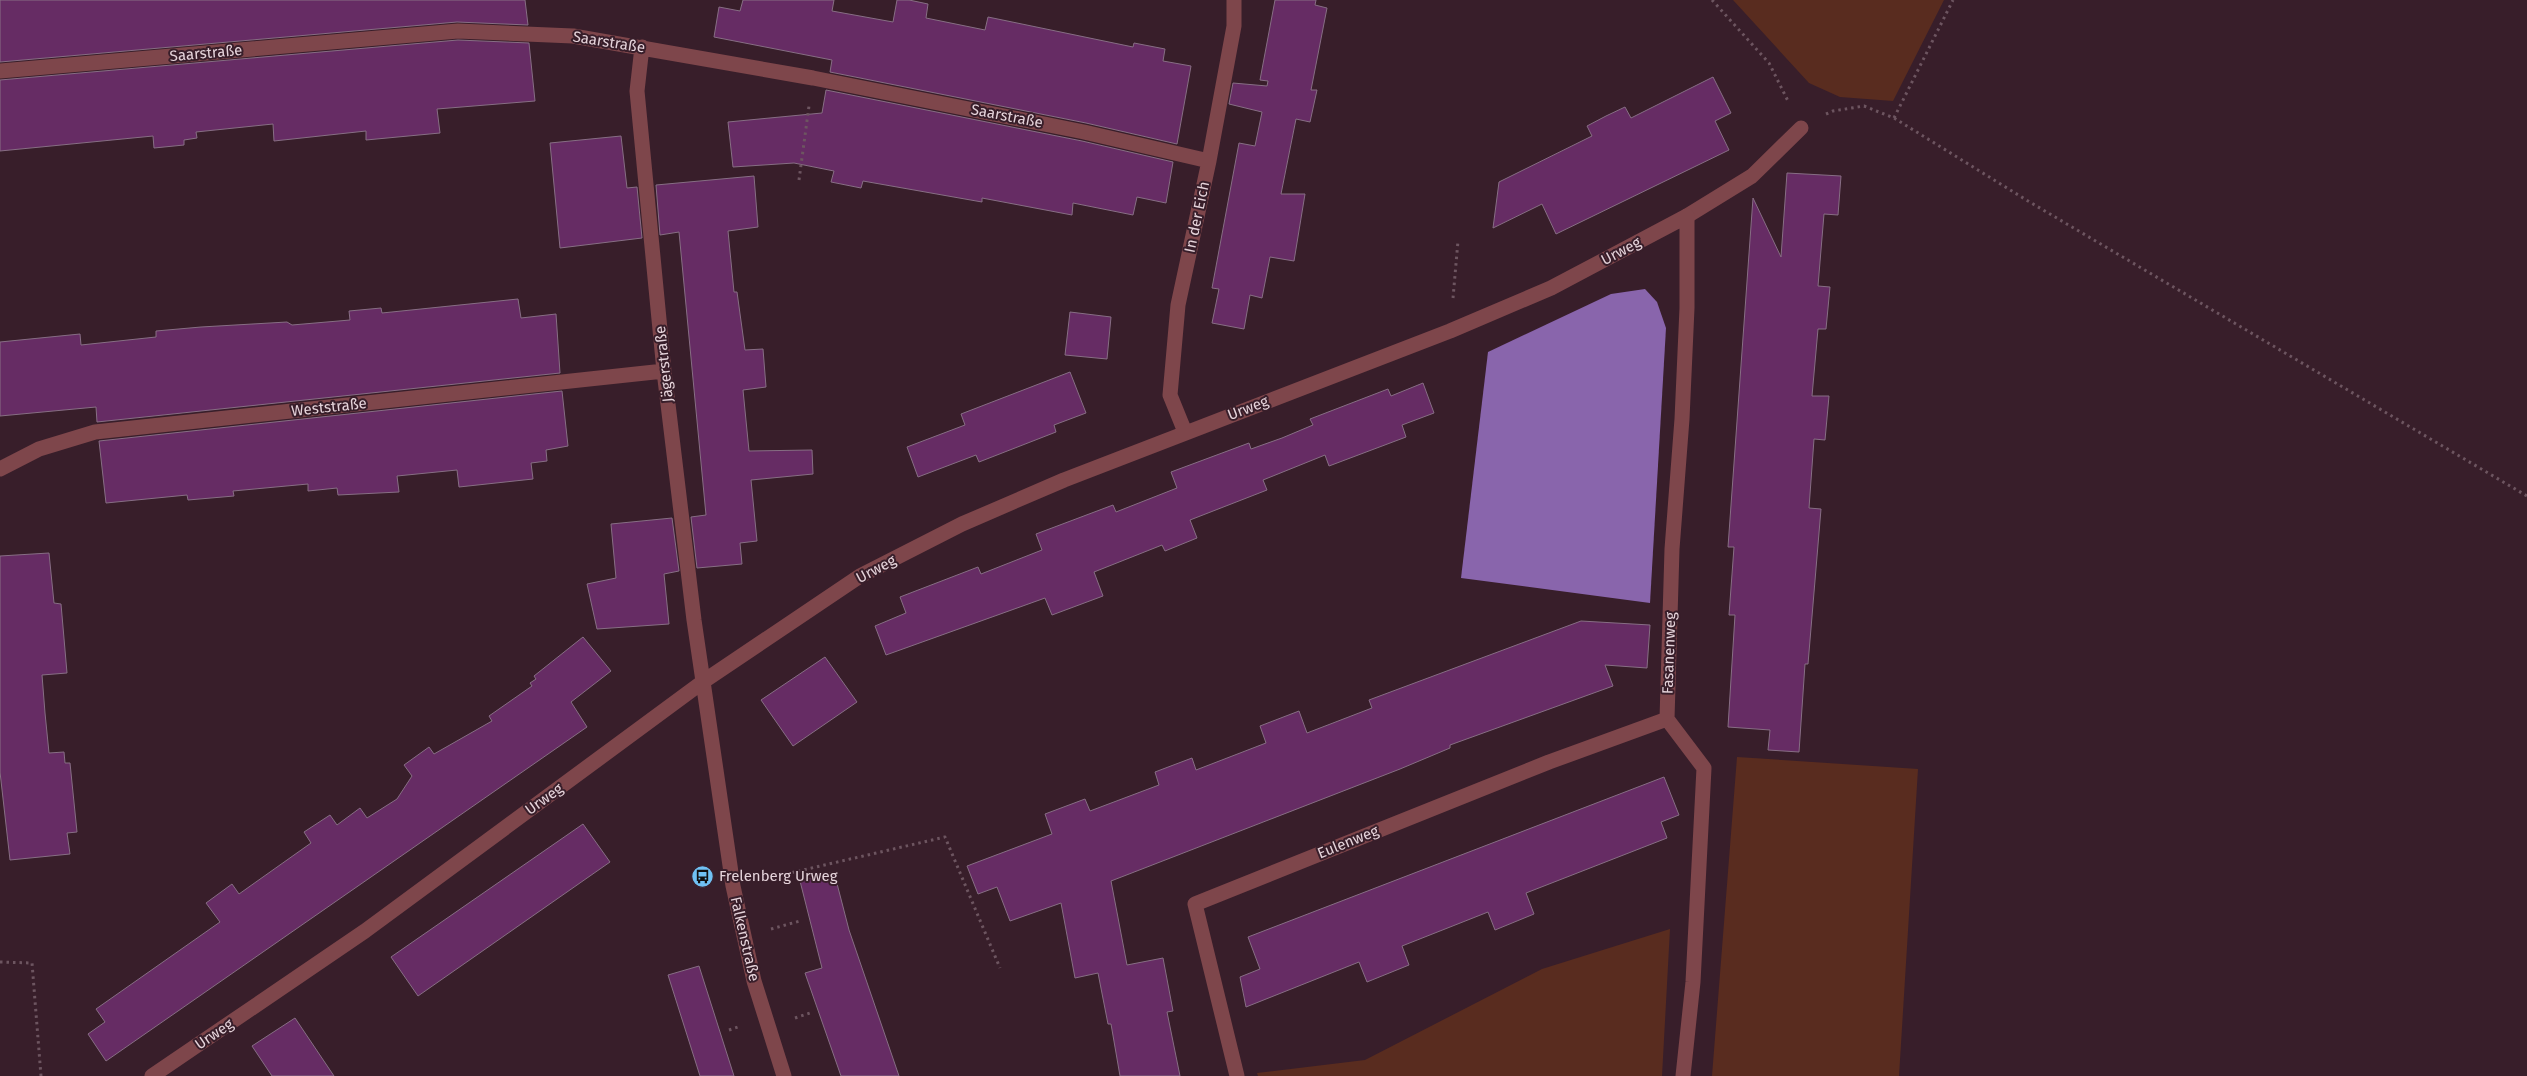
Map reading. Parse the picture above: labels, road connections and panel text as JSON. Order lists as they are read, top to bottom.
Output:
{
  "streets": {
    "street": [
      "Saarstraße",
      "In der Eich",
      "Urweg",
      "Jägerstraße",
      "Weststraße",
      "Fasanenweg",
      "Eulenweg",
      "Falkenstraße"
    ]
  },
  "crossings": [
    ["Saarstraße", "In der Eich"],
    ["Saarstraße", "Jägerstraße"],
    ["In der Eich", "Urweg"],
    ["Urweg", "Jägerstraße"],
    ["Urweg", "Fasanenweg"],
    ["Urweg", "Falkenstraße"],
    ["Jägerstraße", "Weststraße"],
    ["Jägerstraße", "Falkenstraße"],
    ["Fasanenweg", "Eulenweg"]
  ],
  "places": {
    "bus stop": ["Frelenberg Urweg"]
  }
}
